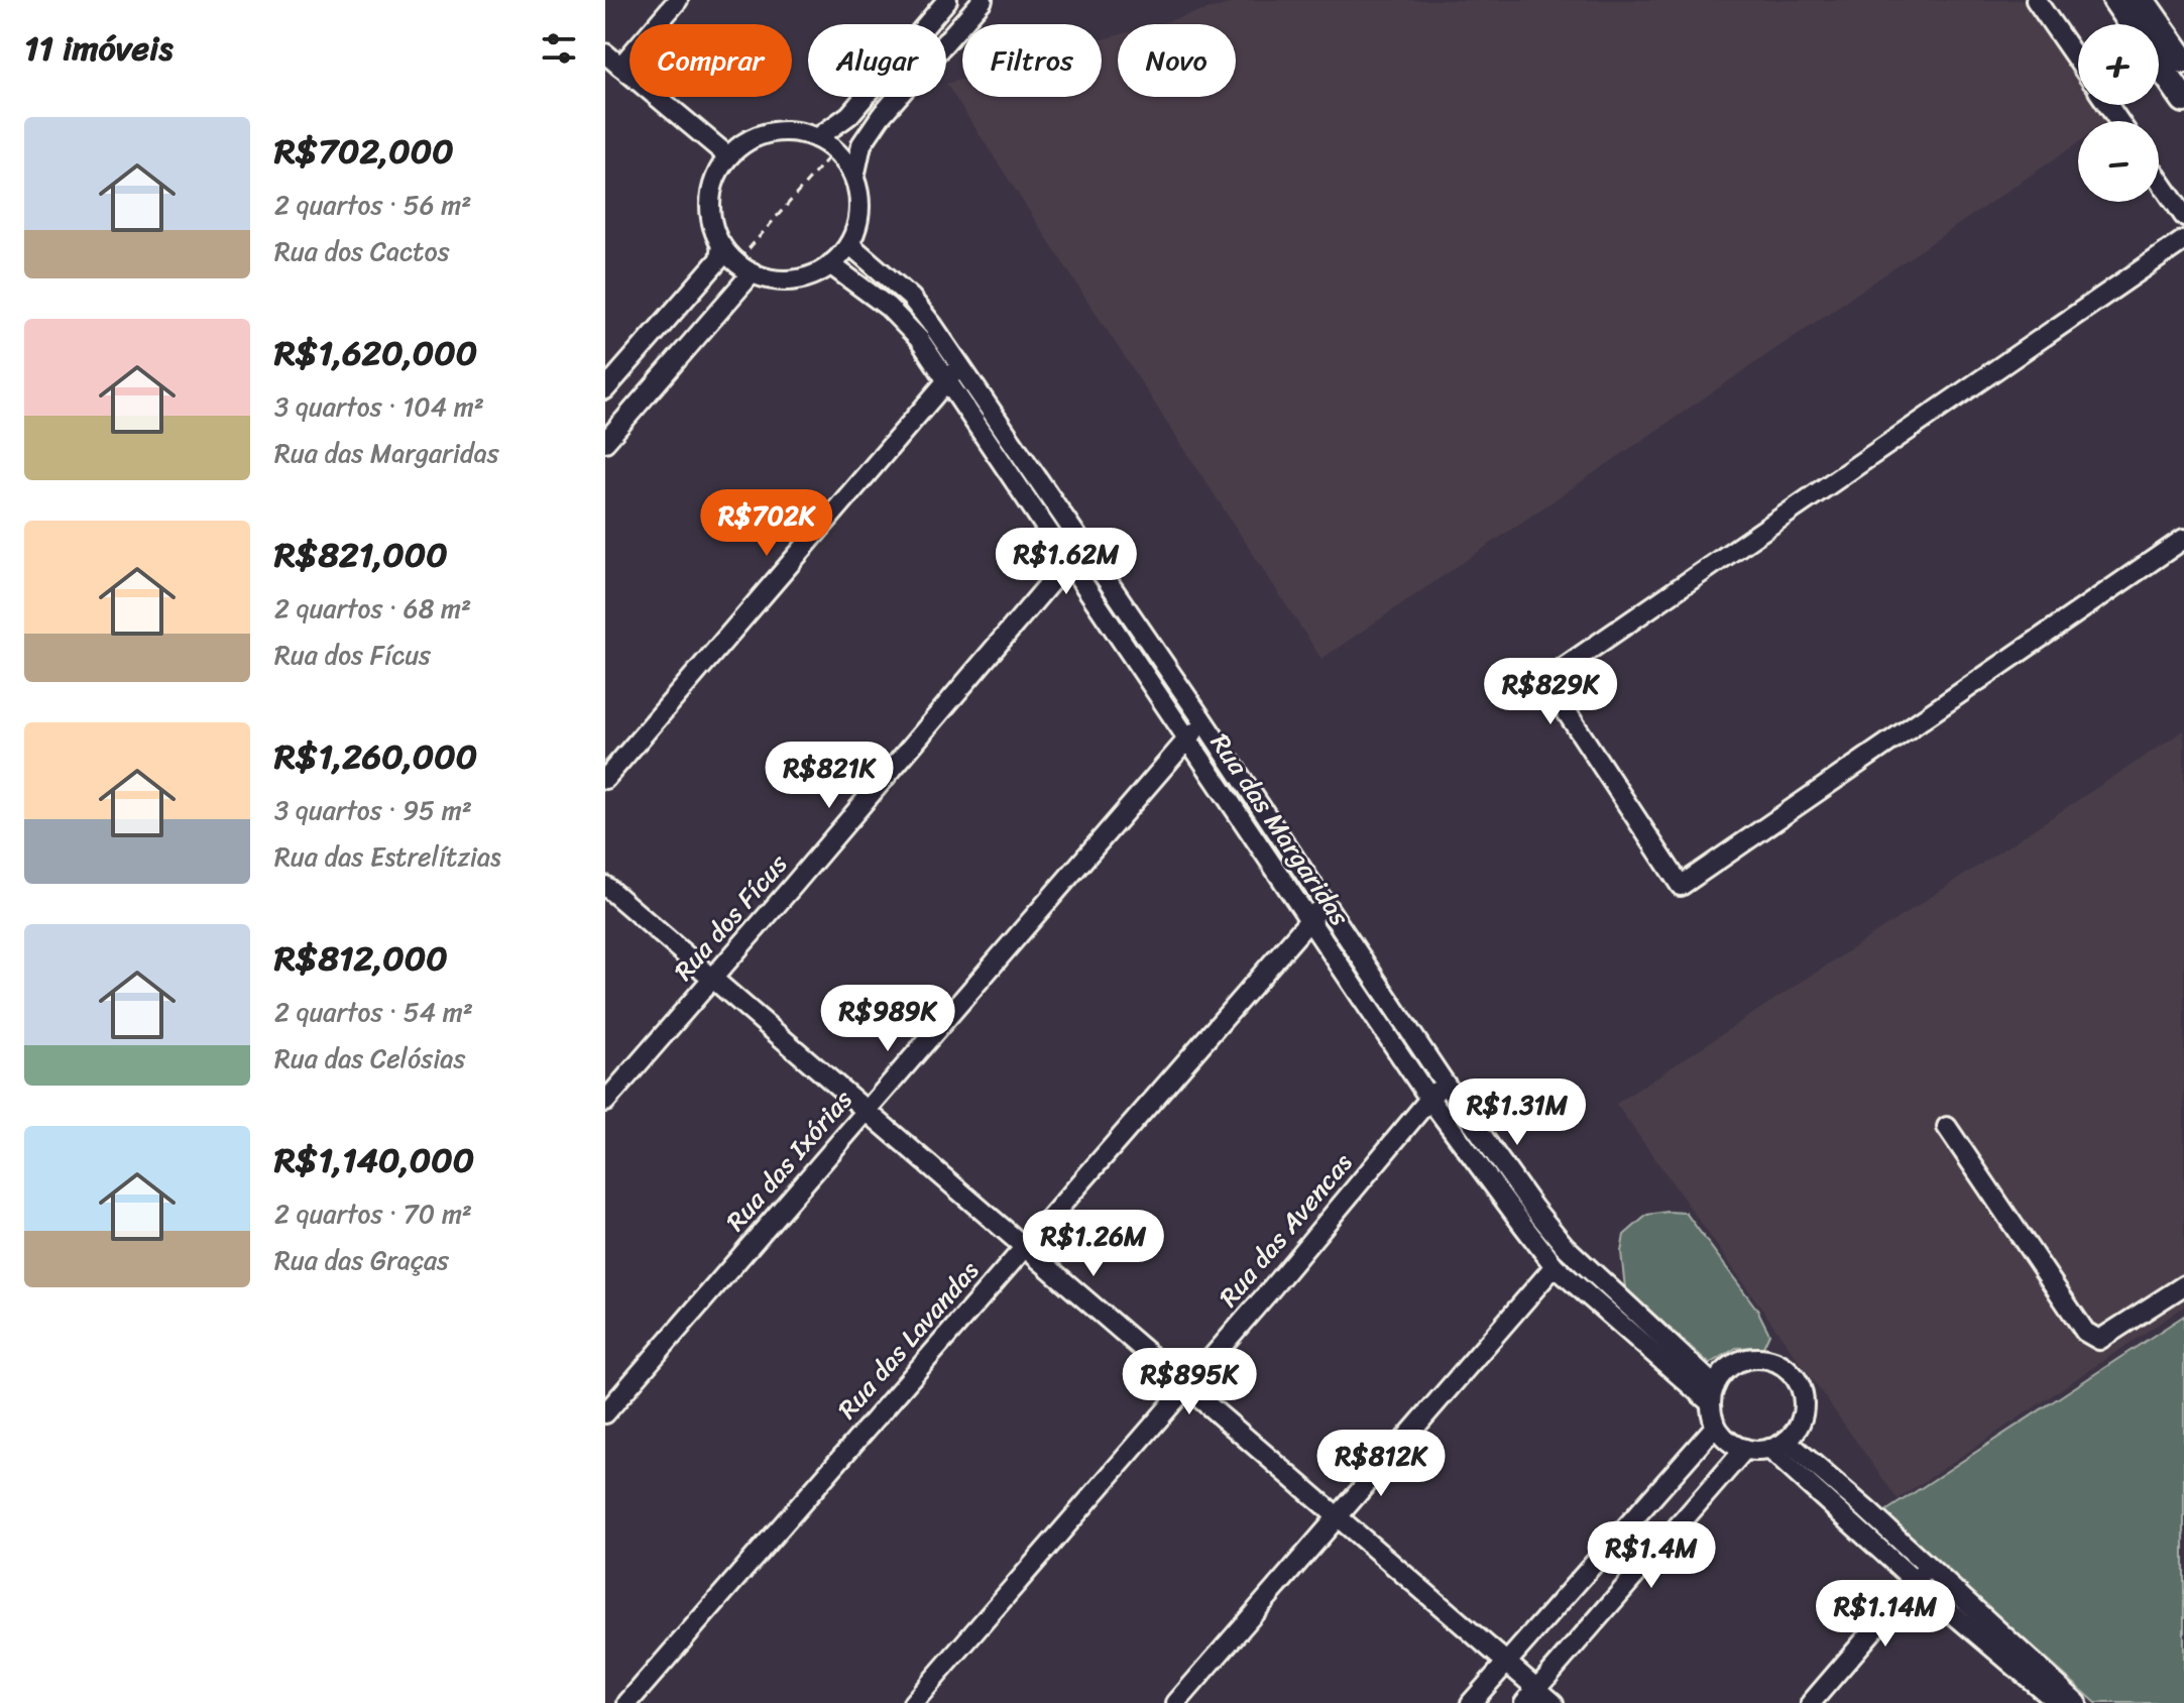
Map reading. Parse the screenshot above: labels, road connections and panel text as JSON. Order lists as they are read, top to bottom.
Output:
{
  "streets": {
    "street": [
      "Rua das Margaridas",
      "Rua dos Fícus",
      "Rua das Ixórias",
      "Rua das Avencas",
      "Rua das Lavandas"
    ]
  },
  "crossings": [
    ["Rua das Margaridas", "Rua dos Fícus"],
    ["Rua das Margaridas", "Rua das Ixórias"],
    ["Rua das Margaridas", "Rua das Avencas"],
    ["Rua das Margaridas", "Rua das Lavandas"]
  ],
  "page": {
    "heading": "11 imóveis",
    "map_buttons": ["+", "−"],
    "chip": [
      "Comprar",
      "Alugar",
      "Filtros",
      "Novo"
    ],
    "list": [
      {
        "name": "R$702,000",
        "note": "2 quartos · 56 m² · Rua dos Cactos"
      },
      {
        "name": "R$1,620,000",
        "note": "3 quartos · 104 m² · Rua das Margaridas"
      },
      {
        "name": "R$821,000",
        "note": "2 quartos · 68 m² · Rua dos Fícus"
      },
      {
        "name": "R$1,260,000",
        "note": "3 quartos · 95 m² · Rua das Estrelítzias"
      },
      {
        "name": "R$812,000",
        "note": "2 quartos · 54 m² · Rua das Celósias"
      },
      {
        "name": "R$1,140,000",
        "note": "2 quartos · 70 m² · Rua das Graças"
      }
    ],
    "price": [
      "R$702K",
      "R$1.62M",
      "R$829K",
      "R$821K",
      "R$989K",
      "R$1.31M",
      "R$1.26M",
      "R$895K",
      "R$812K",
      "R$1.4M",
      "R$1.14M"
    ]
  }
}
